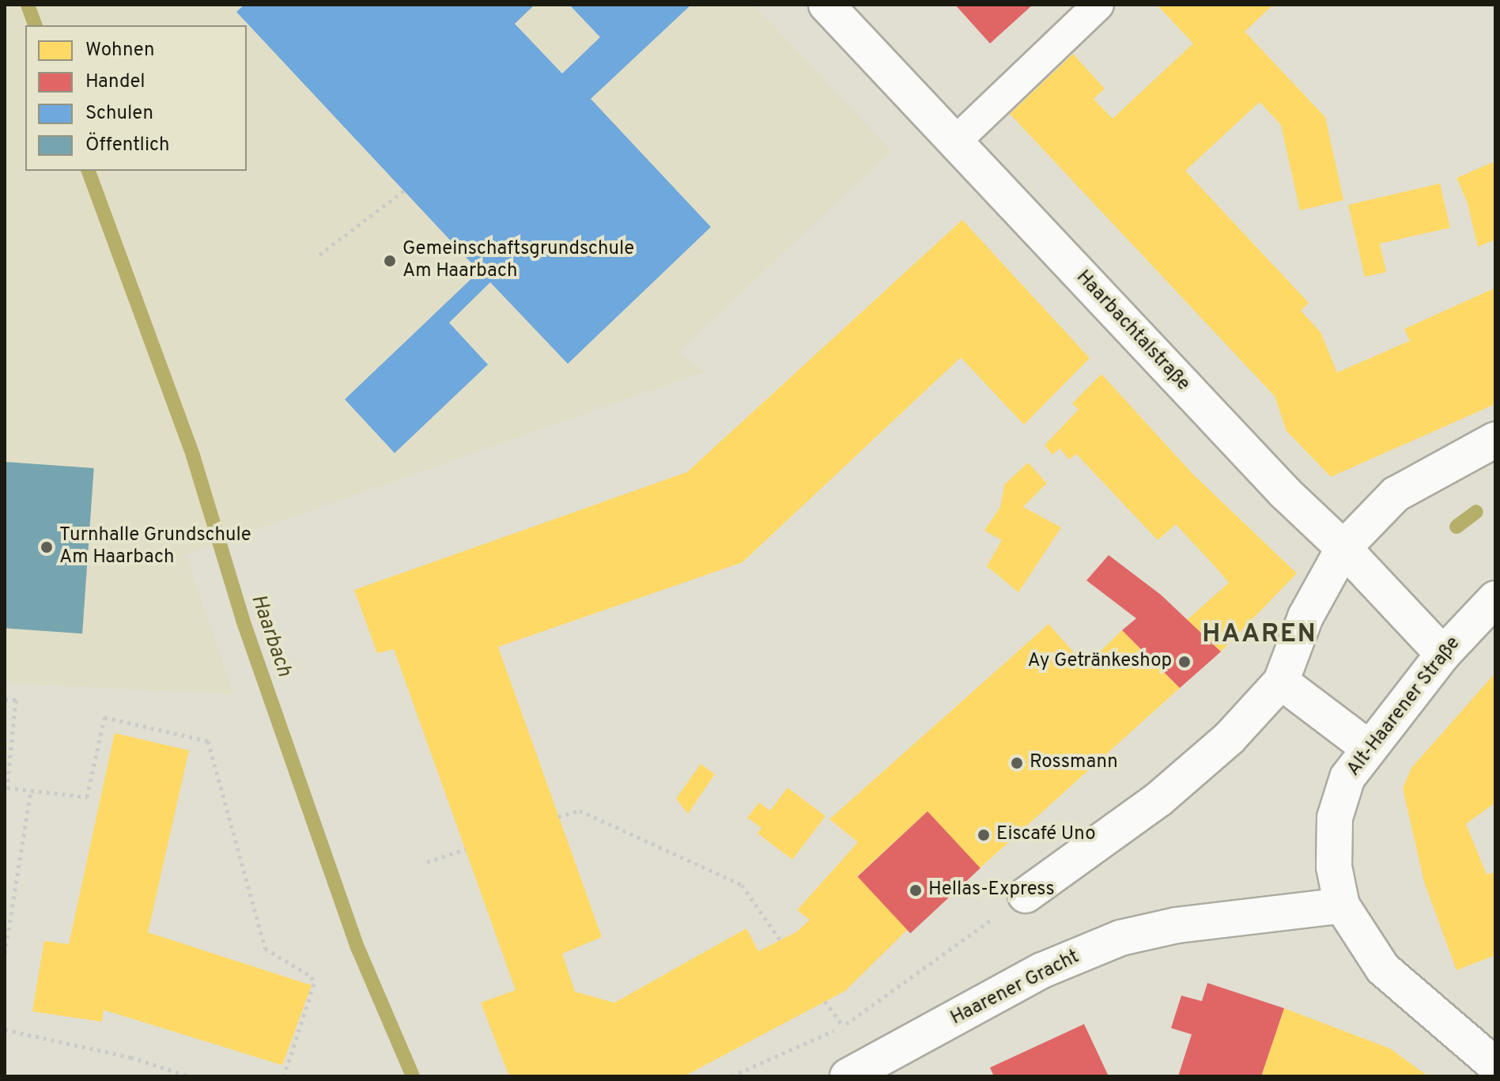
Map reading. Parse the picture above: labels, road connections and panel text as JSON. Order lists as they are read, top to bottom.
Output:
{
  "streets": {
    "street": ["Haarbachtalstraße", "Alt-Haarener Straße", "Haarener Gracht"]
  },
  "crossings": [
    ["Haarbachtalstraße", "Alt-Haarener Straße"],
    ["Alt-Haarener Straße", "Haarener Gracht"]
  ],
  "districts": ["HAAREN"],
  "water": ["Haarbach"],
  "places": [
    "Gemeinschaftsgrundschule Am Haarbach",
    "Turnhalle Grundschule Am Haarbach",
    "Ay Getränkeshop",
    "Rossmann",
    "Eiscafé Uno",
    "Hellas-Express"
  ],
  "legend": [
    "Wohnen",
    "Handel",
    "Schulen",
    "Öffentlich"
  ]
}
